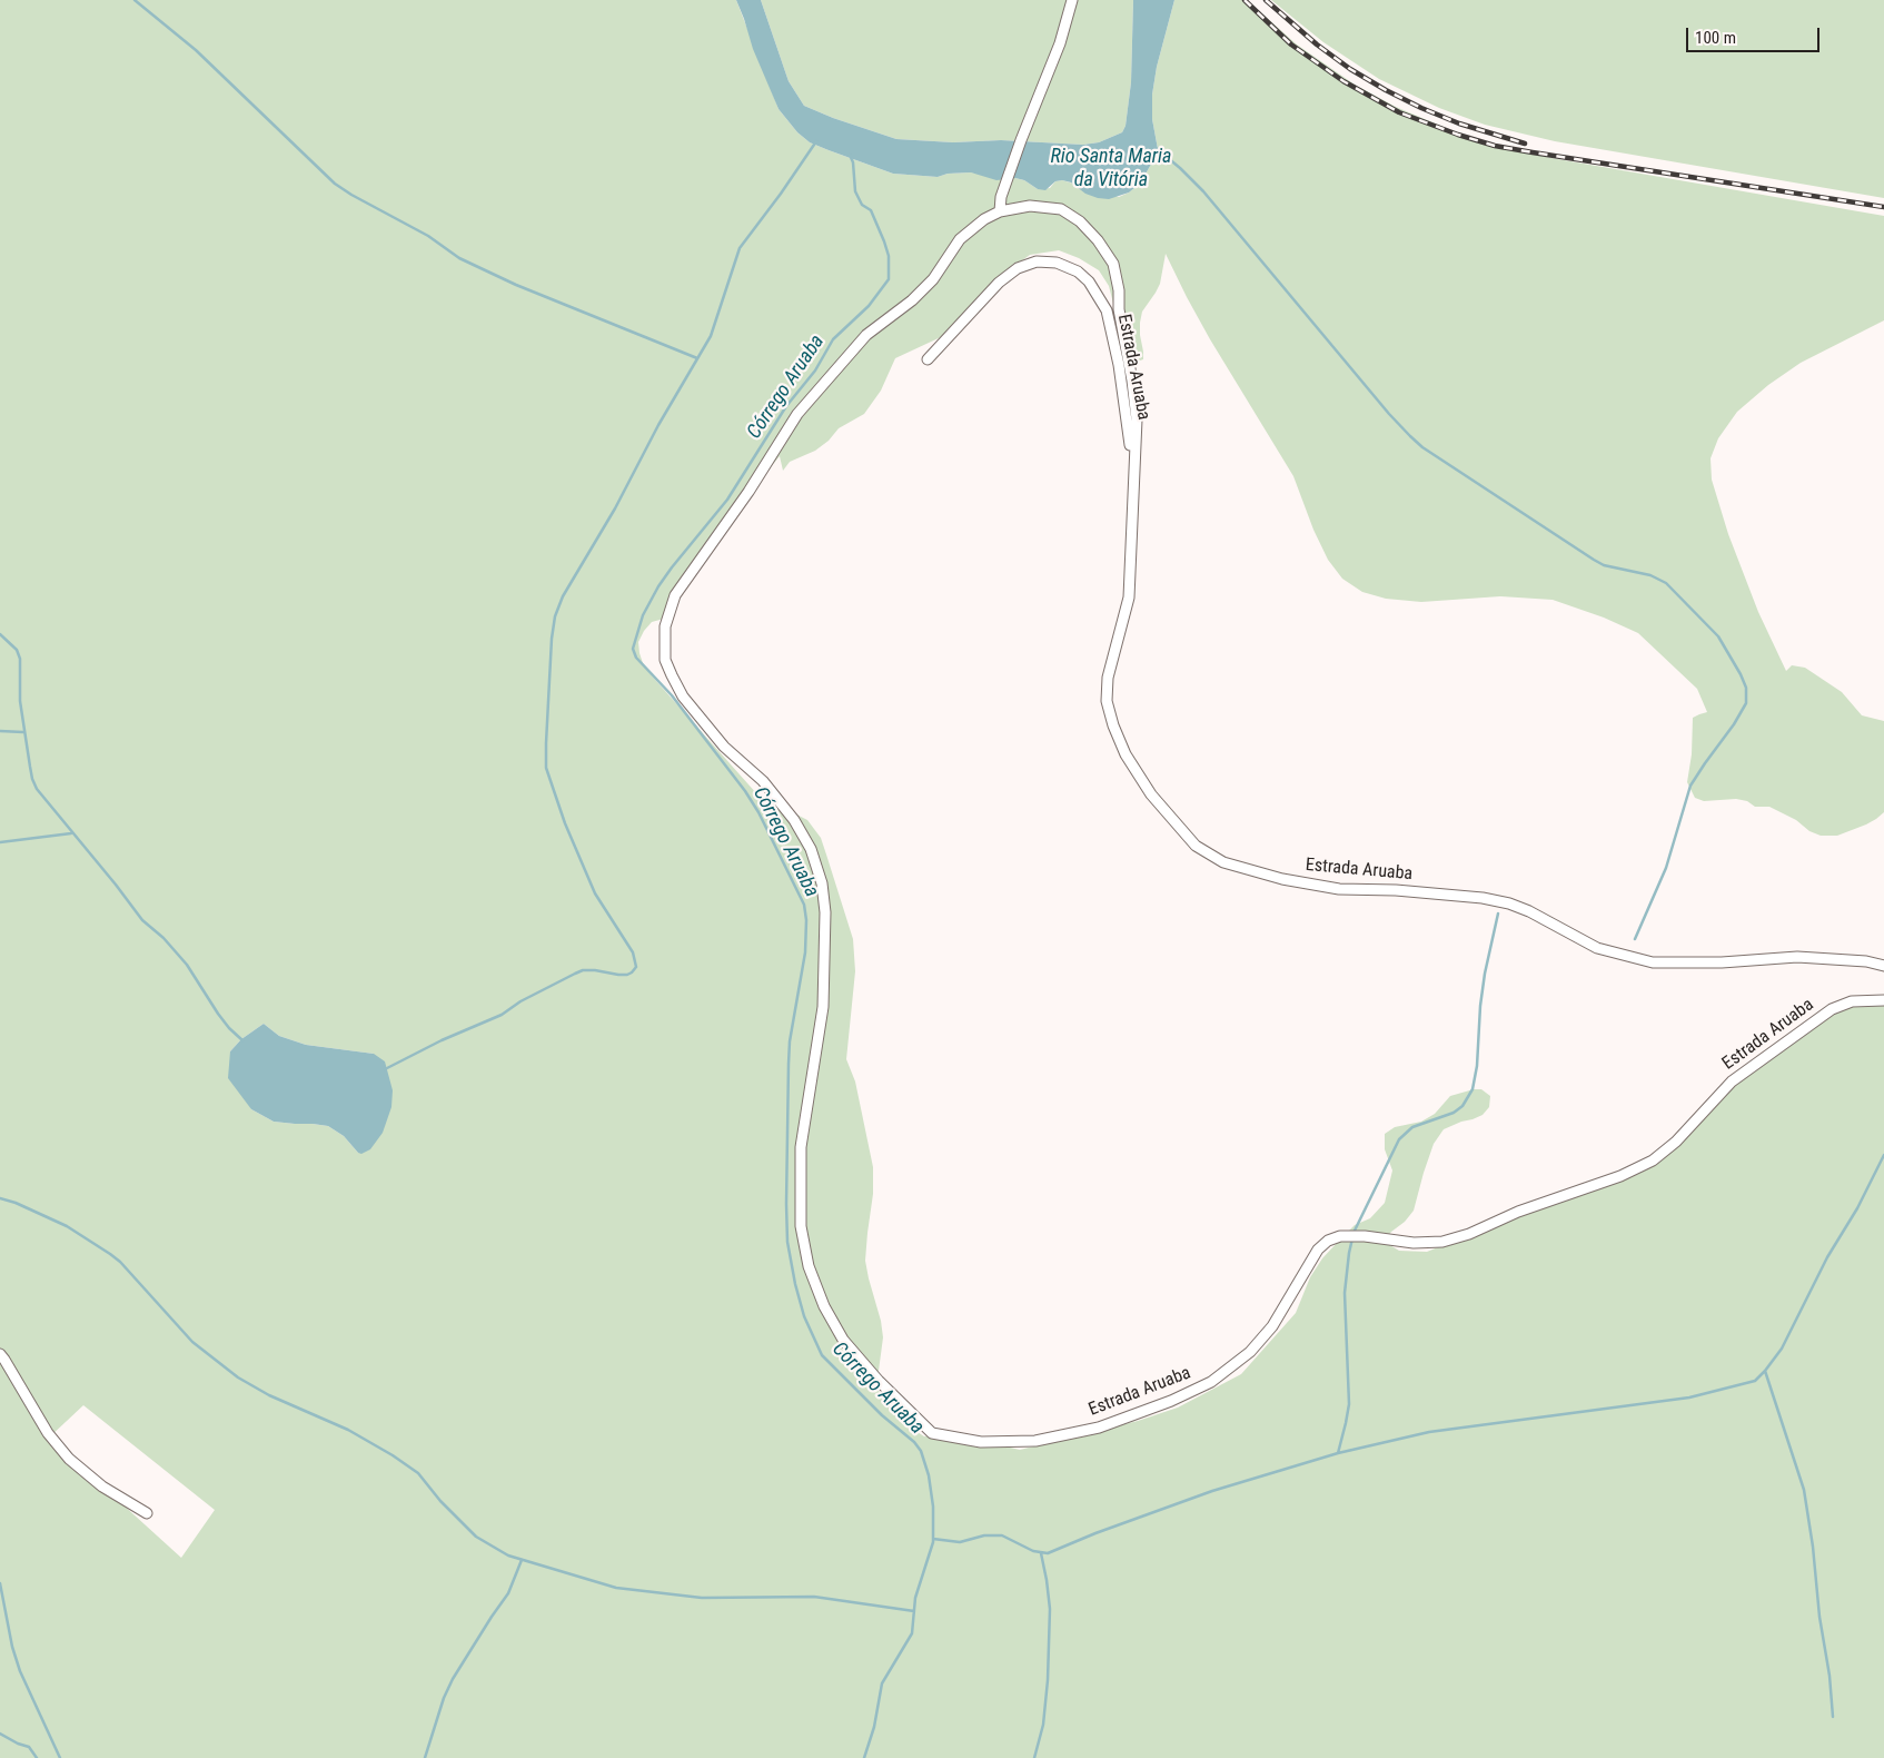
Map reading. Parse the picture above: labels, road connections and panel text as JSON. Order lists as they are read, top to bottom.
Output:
{
  "streets": {
    "street": ["Estrada Aruaba"]
  },
  "water": ["Rio Santa Maria da Vitória", "Córrego Aruaba"],
  "scale_bar": "100 m"
}
